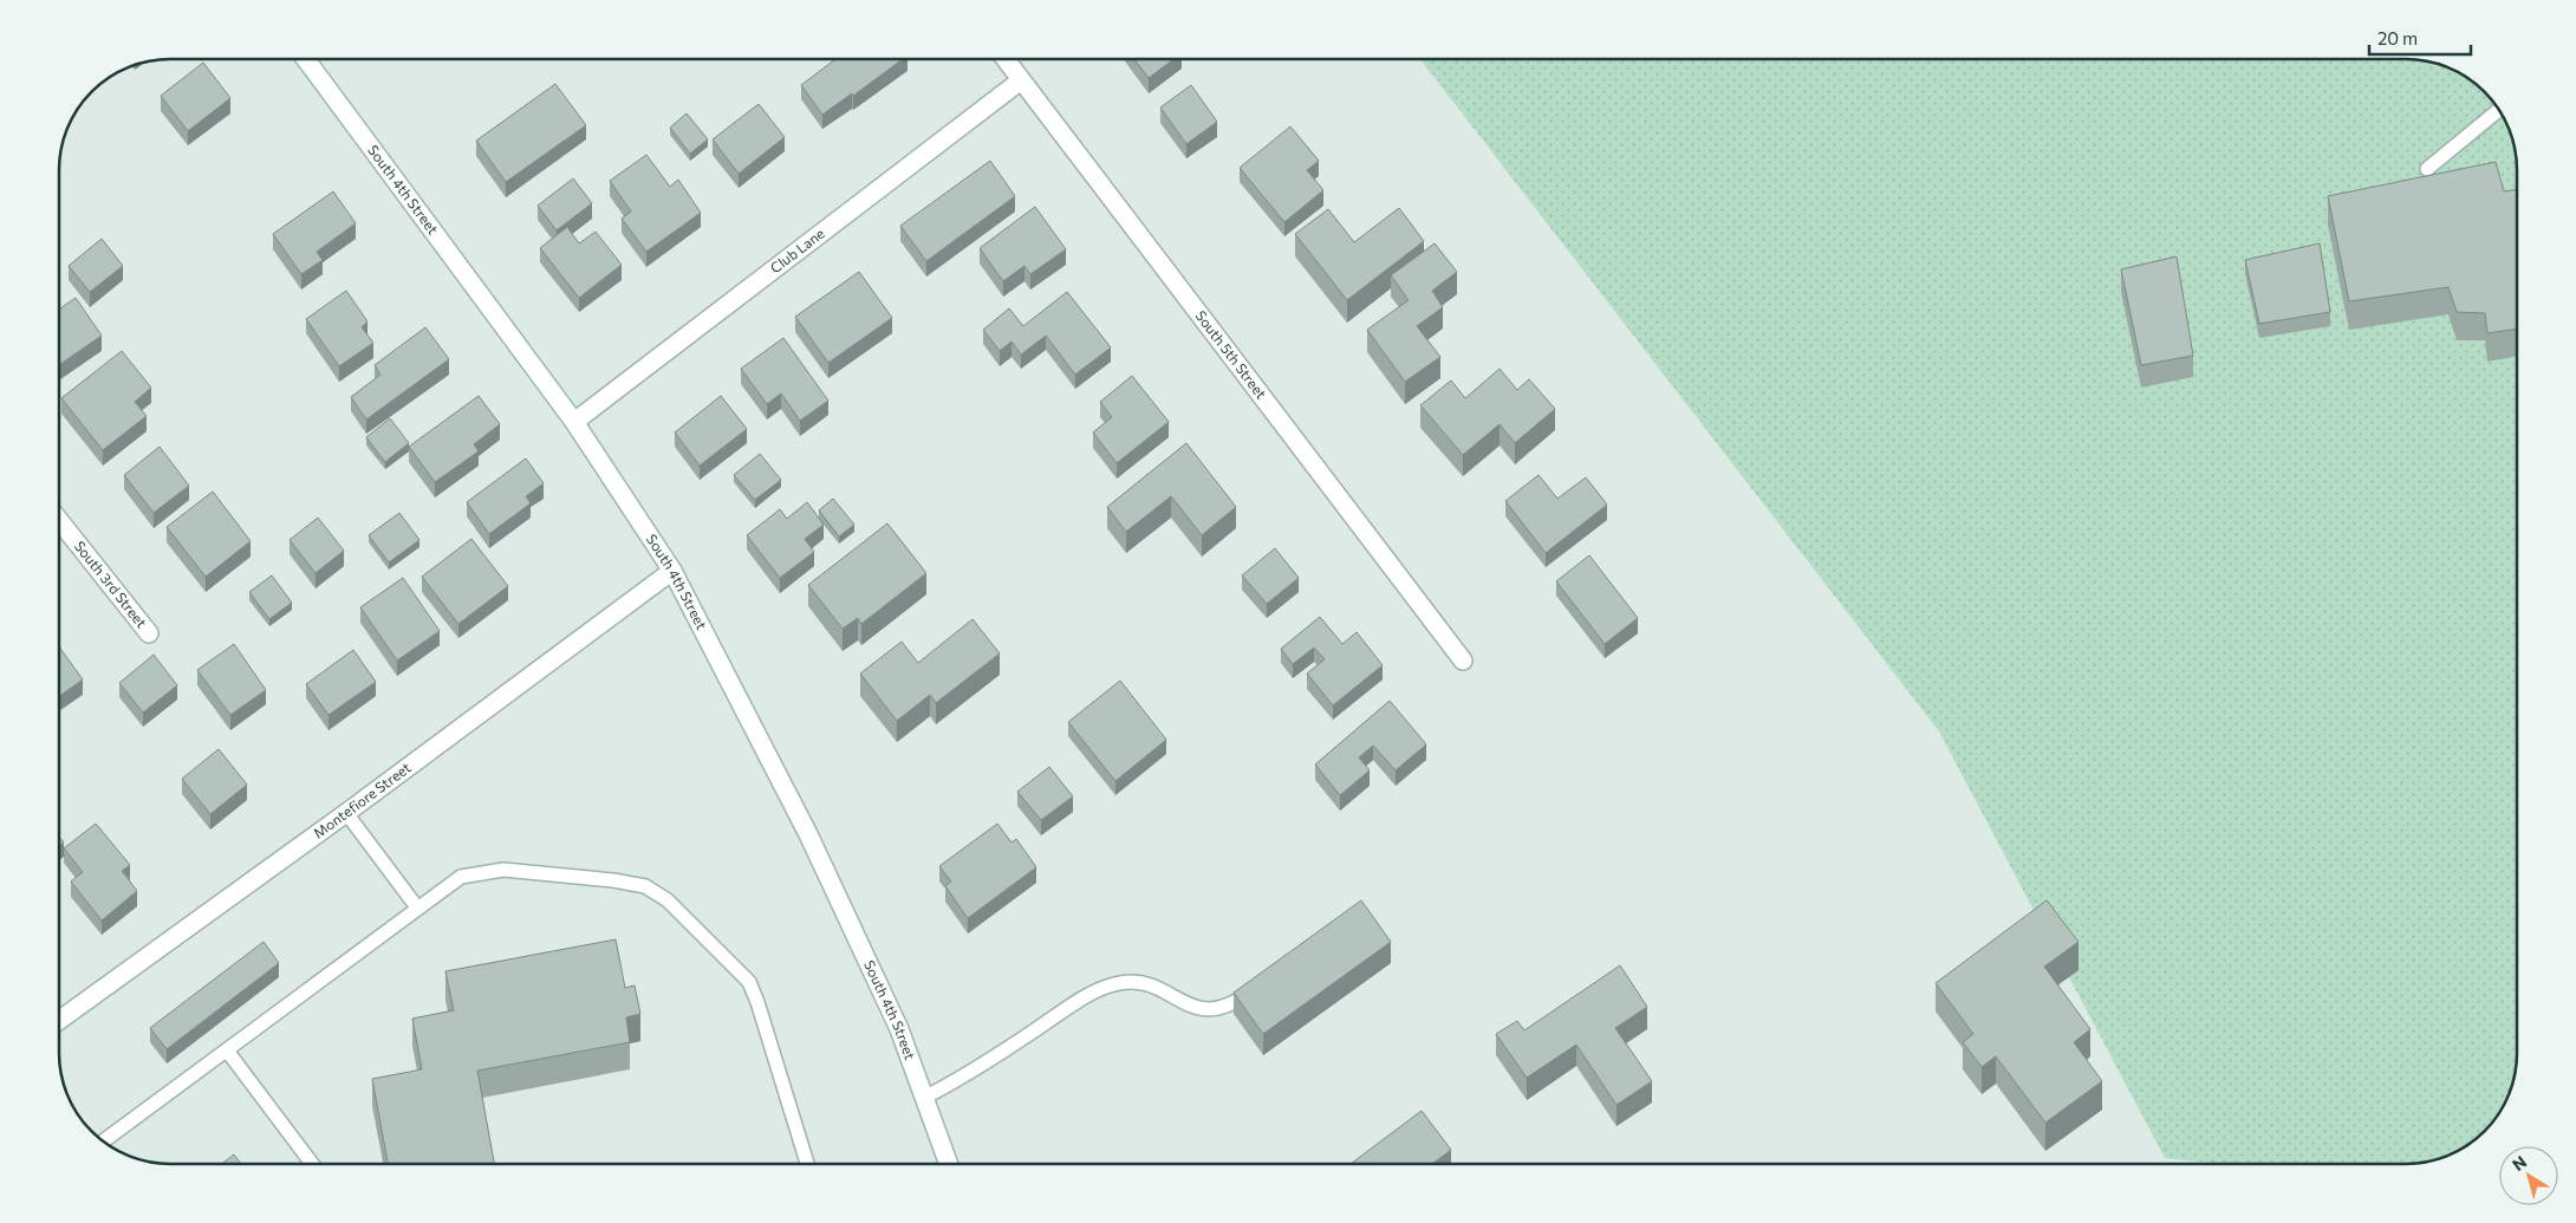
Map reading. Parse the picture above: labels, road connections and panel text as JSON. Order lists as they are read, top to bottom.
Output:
{
  "streets": {
    "street": [
      "South 4th Street",
      "Club Lane",
      "South 5th Street",
      "South 3rd Street",
      "Montefiore Street"
    ]
  },
  "crossings": [
    ["South 4th Street", "Club Lane"],
    ["South 4th Street", "Montefiore Street"],
    ["Club Lane", "South 5th Street"]
  ],
  "scale_bar": "20 m",
  "north": "top left"
}
